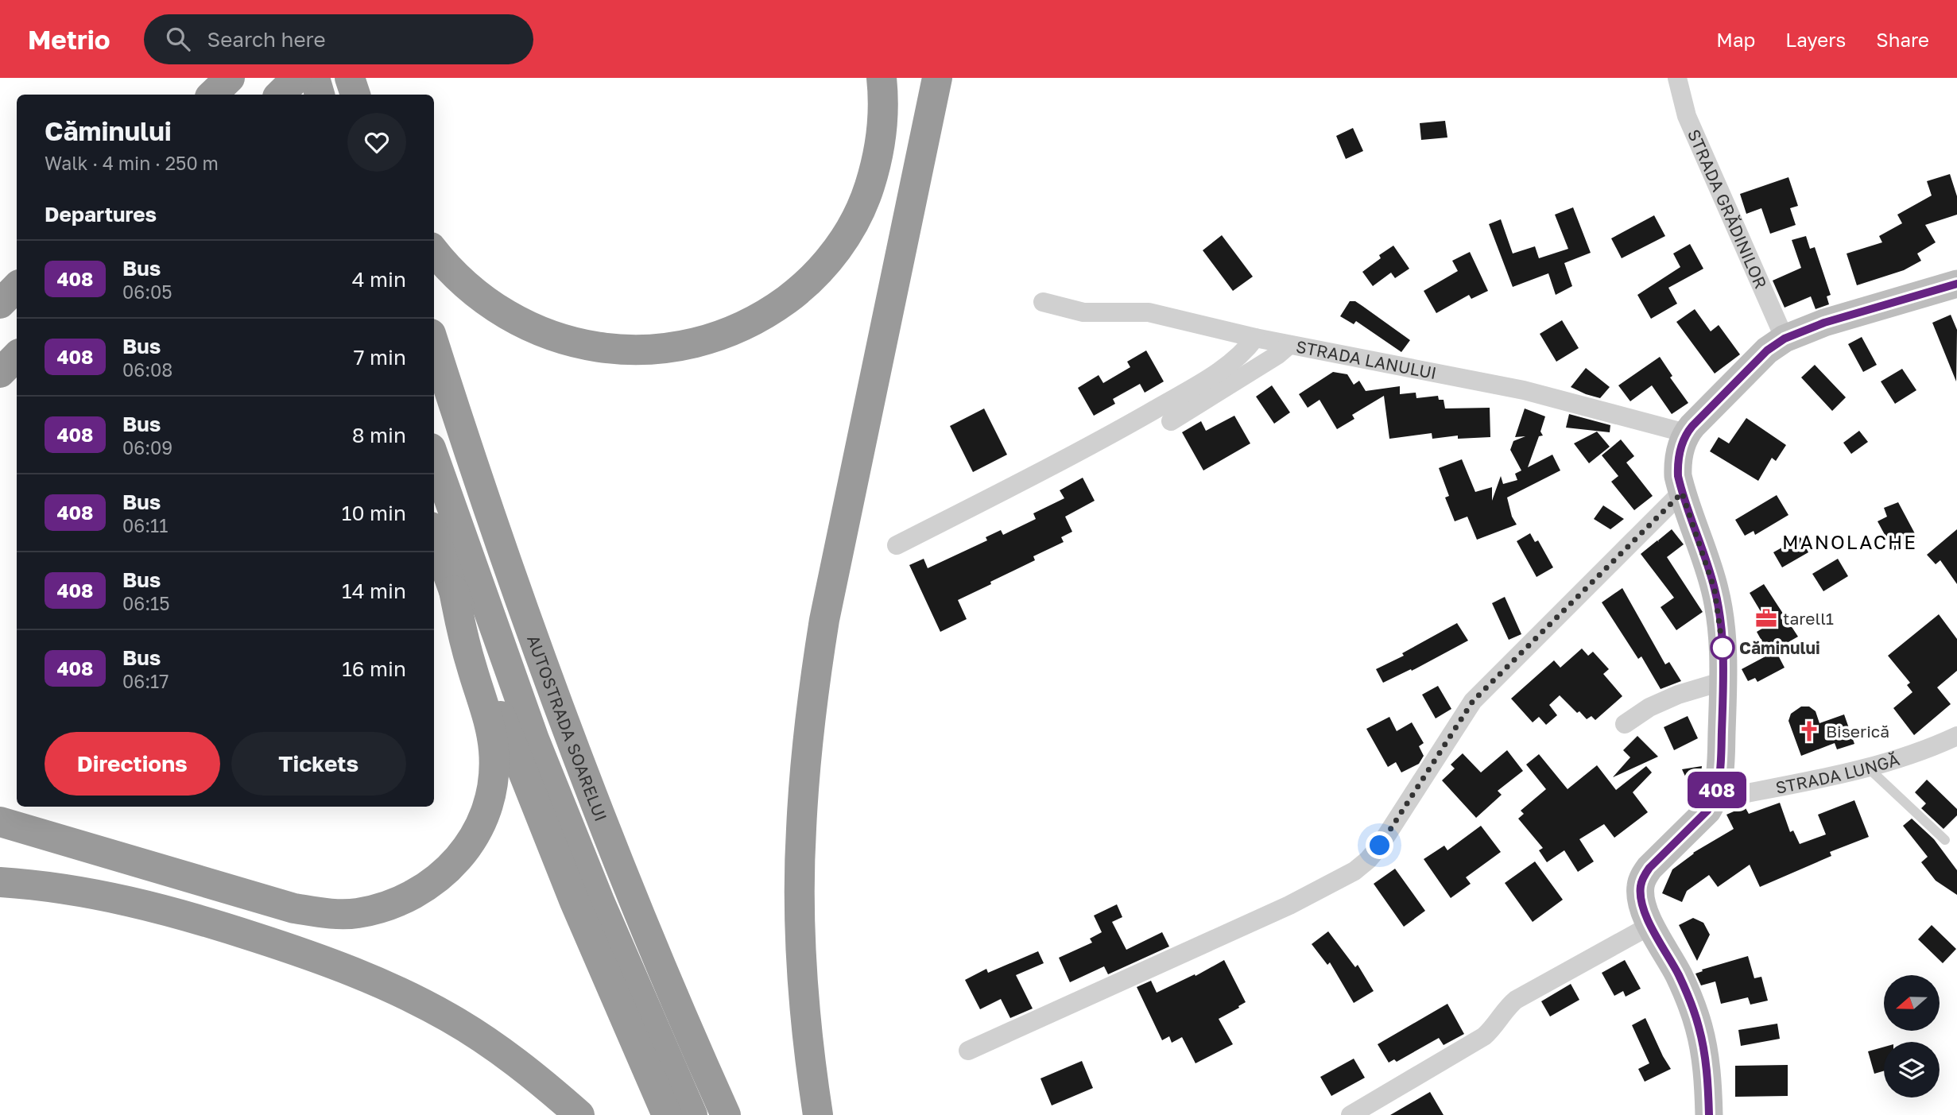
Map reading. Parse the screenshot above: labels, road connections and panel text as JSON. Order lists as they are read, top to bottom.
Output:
{
  "streets": {
    "highway": ["AUTOSTRADA SOARELUI"],
    "street": ["STRADA GRĂDINILOR", "STRADA LANULUI", "STRADA LUNGĂ"]
  },
  "districts": ["MANOLACHE"],
  "places": {
    "office": ["tarell1"],
    "other": ["Căminului"],
    "church": ["Biserică"]
  },
  "lines": ["bus line 408"],
  "north": "left",
  "page": {
    "header": "Metrio",
    "search": "Search here",
    "nav": ["Map", "Layers", "Share"],
    "on_map": "408",
    "heading": [
      ["Căminului", "Walk · 4 min · 250 m"],
      "Departures"
    ],
    "list": [
      {
        "mark": "408",
        "name": "Bus",
        "note": "06:05",
        "value": "4 min"
      },
      {
        "mark": "408",
        "name": "Bus",
        "note": "06:08",
        "value": "7 min"
      },
      {
        "mark": "408",
        "name": "Bus",
        "note": "06:09",
        "value": "8 min"
      },
      {
        "mark": "408",
        "name": "Bus",
        "note": "06:11",
        "value": "10 min"
      },
      {
        "mark": "408",
        "name": "Bus",
        "note": "06:15",
        "value": "14 min"
      },
      {
        "mark": "408",
        "name": "Bus",
        "note": "06:17",
        "value": "16 min"
      }
    ],
    "buttons": ["Directions", "Tickets"]
  }
}
